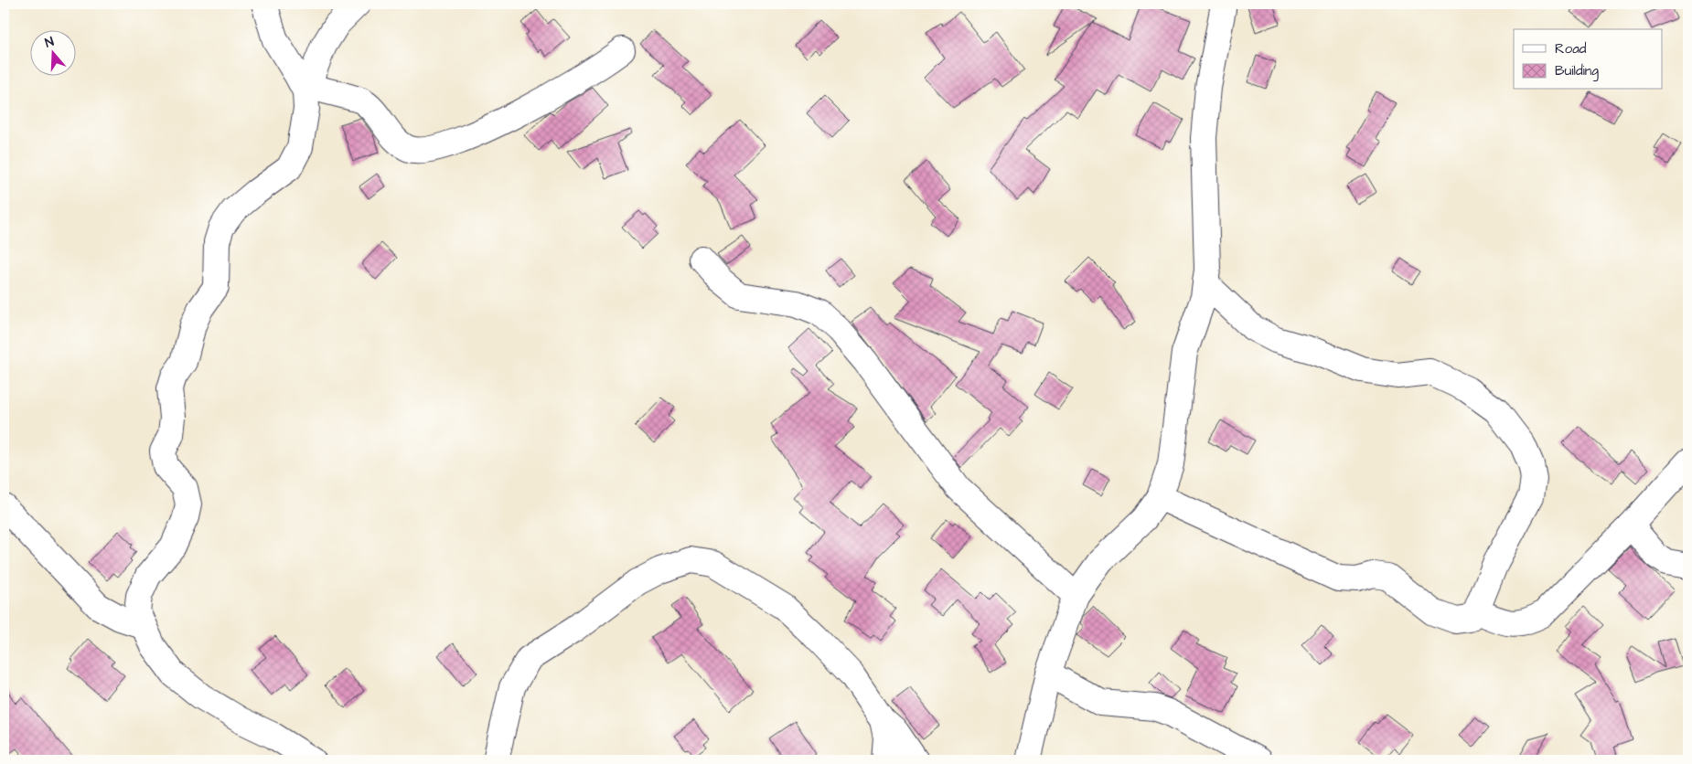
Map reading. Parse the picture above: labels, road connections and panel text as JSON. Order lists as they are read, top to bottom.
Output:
{
  "legend": ["Road", "Building"],
  "north": "top"
}
